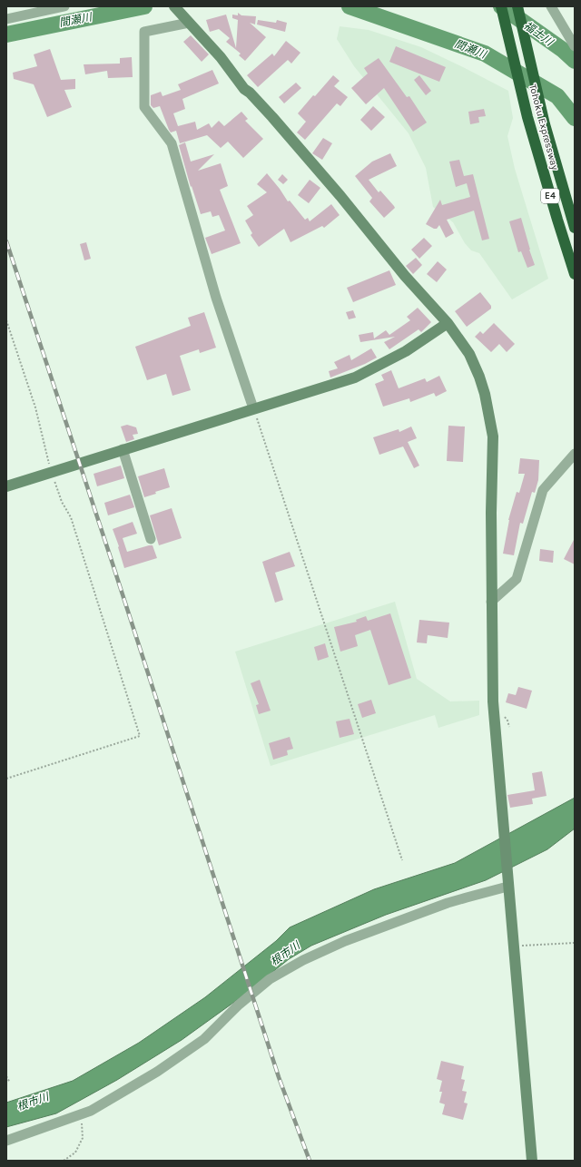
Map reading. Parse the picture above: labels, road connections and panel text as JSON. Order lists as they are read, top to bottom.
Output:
{
  "streets": {
    "highway": ["Tohoku Expressway", "E4"]
  },
  "water": ["間瀬川", "福士川", "根市川"]
}
